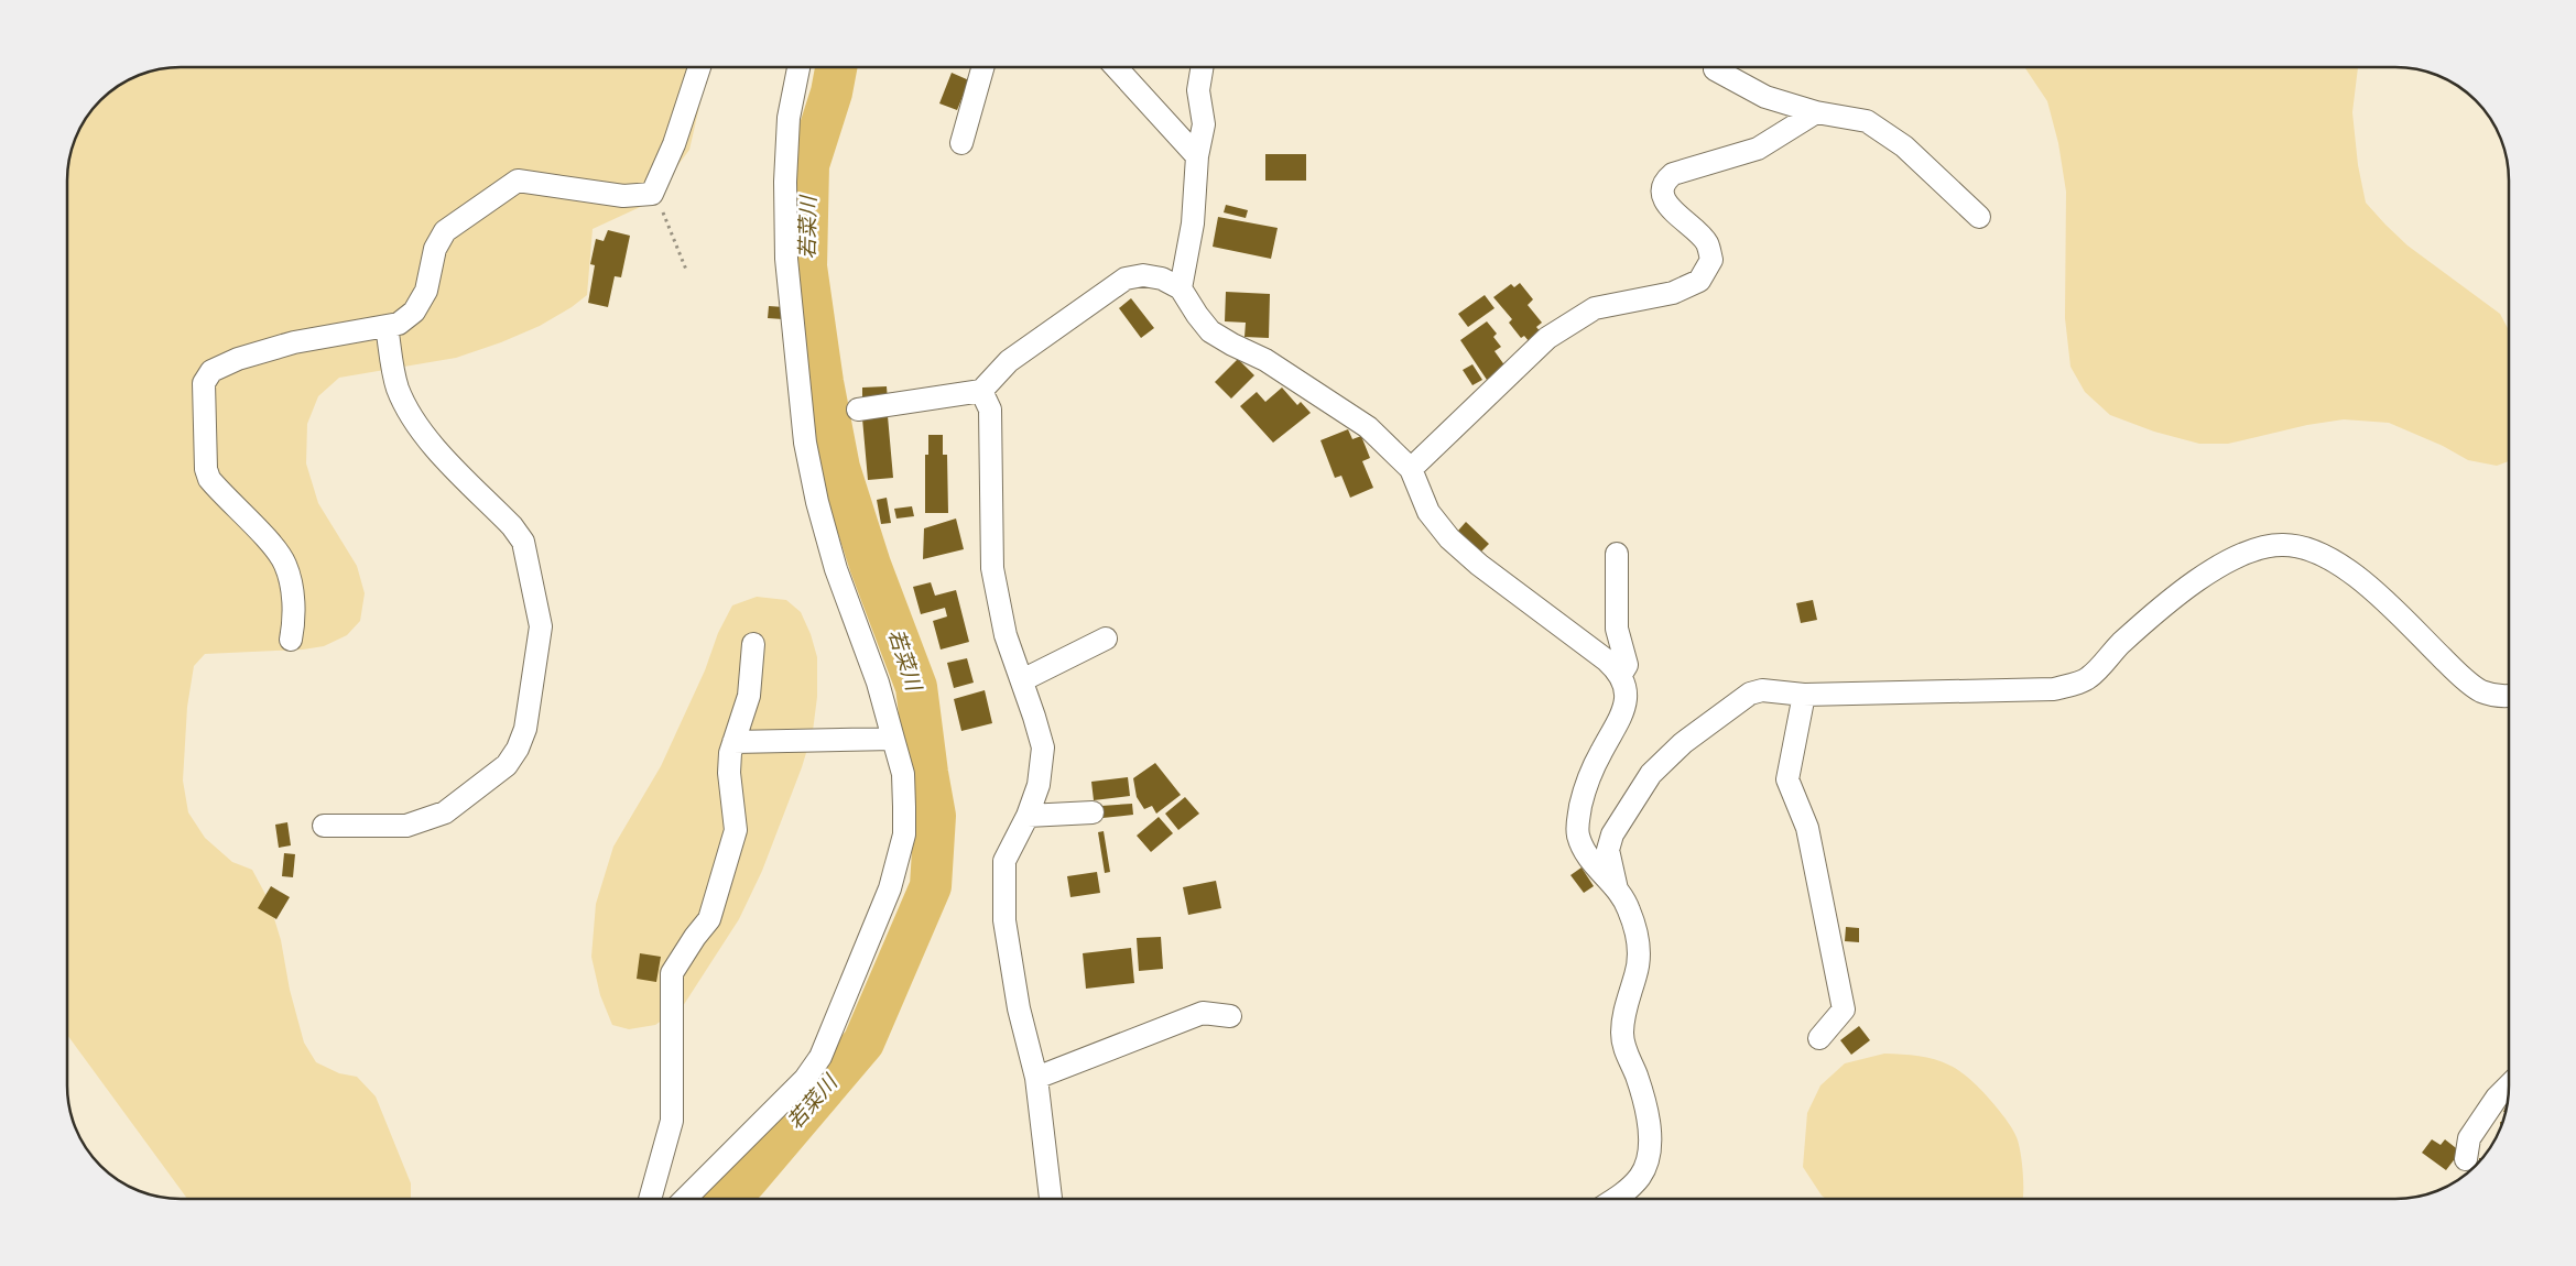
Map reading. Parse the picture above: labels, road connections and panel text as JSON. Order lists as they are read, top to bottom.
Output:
{
  "water": ["若菜川"]
}
